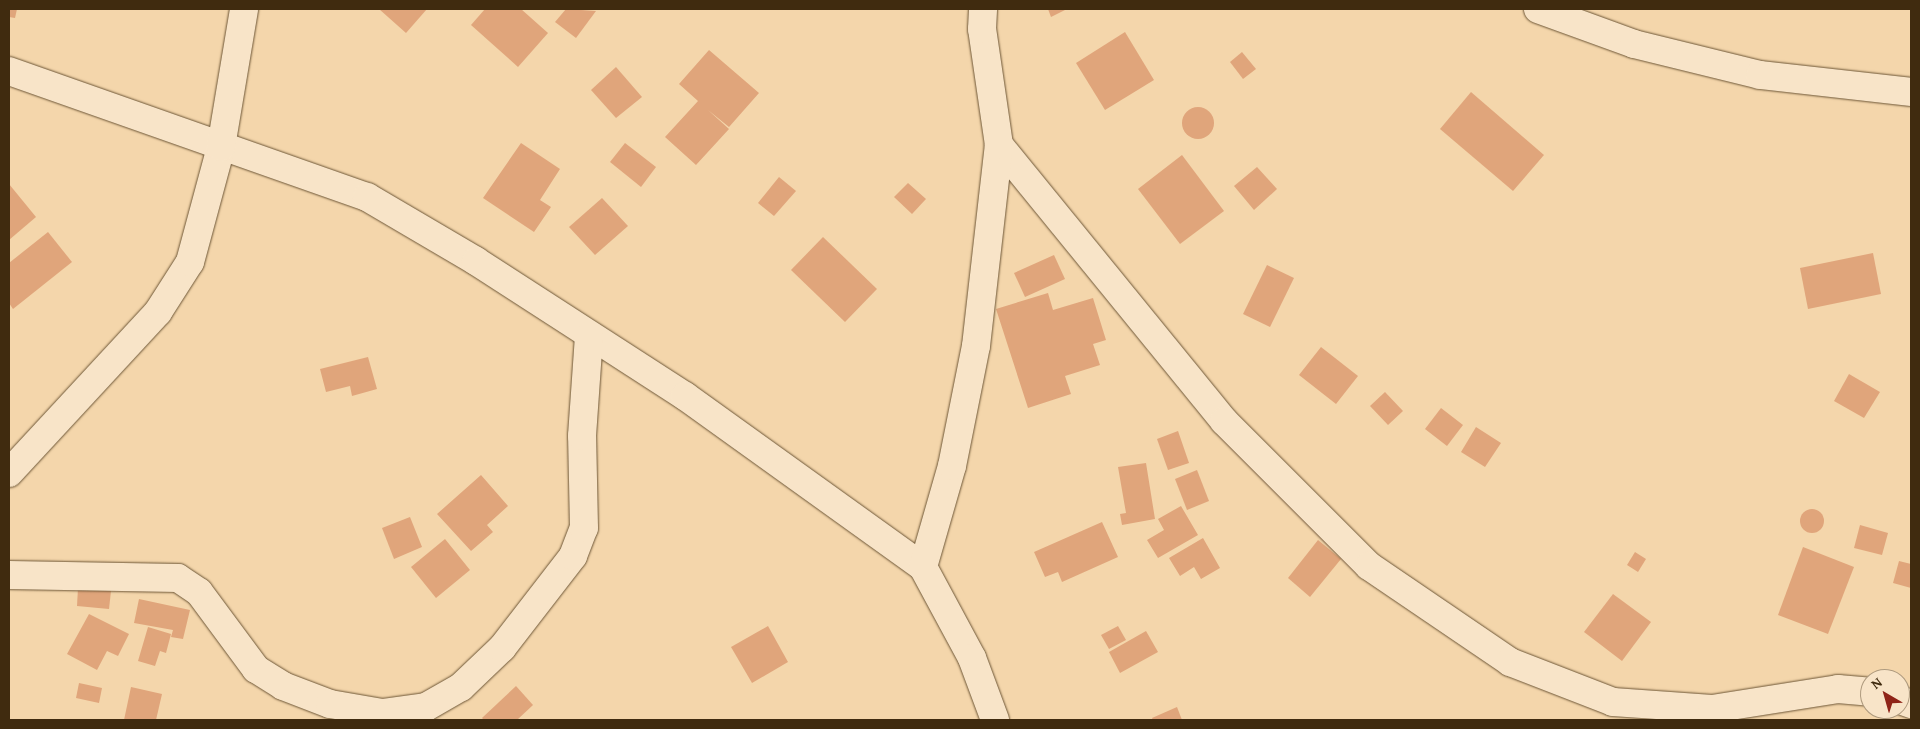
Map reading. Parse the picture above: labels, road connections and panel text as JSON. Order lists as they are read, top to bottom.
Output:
{
  "north": "top left"
}
